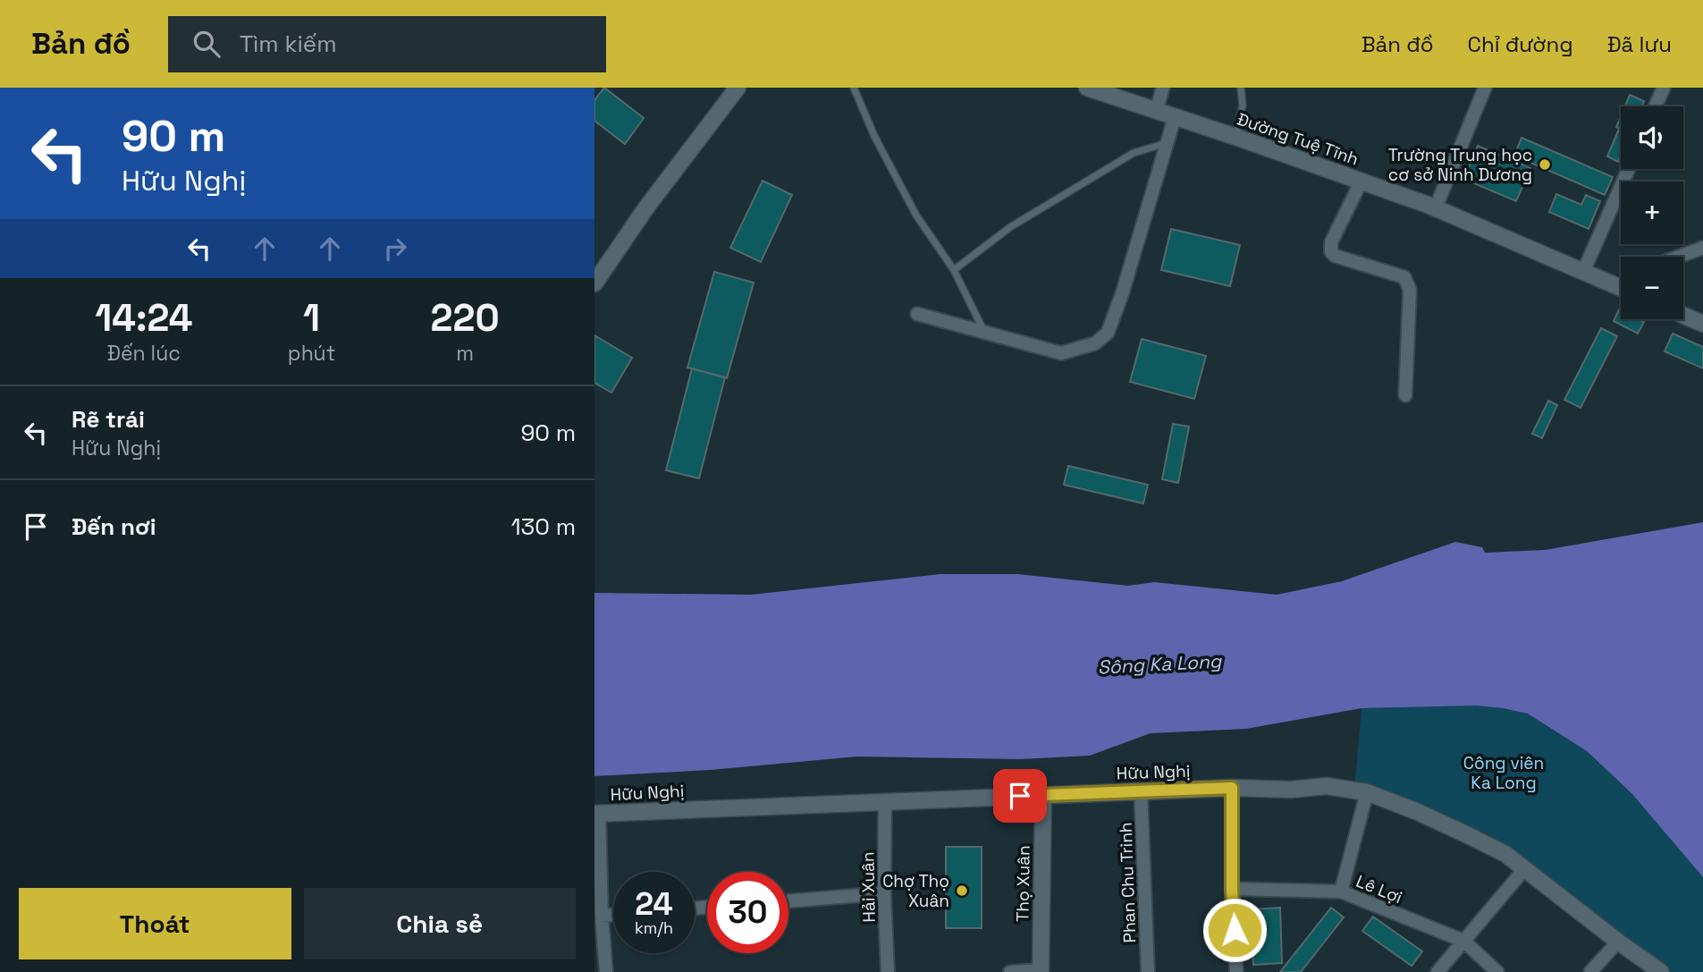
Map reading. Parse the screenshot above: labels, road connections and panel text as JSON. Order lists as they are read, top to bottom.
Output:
{
  "streets": {
    "street": [
      "Đường Tuệ Tĩnh",
      "Hữu Nghị",
      "Phan Chu Trinh",
      "Thọ Xuân",
      "Hải Xuân",
      "Lê Lợi"
    ]
  },
  "crossings": [
    ["Hữu Nghị", "Phan Chu Trinh"],
    ["Hữu Nghị", "Thọ Xuân"],
    ["Hữu Nghị", "Hải Xuân"]
  ],
  "water": ["Sông Ka Long"],
  "parks": ["Công viên Ka Long"],
  "places": ["Trường Trung học cơ sở Ninh Dương", "Chợ Thọ Xuân"],
  "page": {
    "header": "Bản đồ",
    "search": "Tìm kiếm",
    "nav": ["Bản đồ", "Chỉ đường", "Đã lưu"],
    "turn": ["90 m", "Hữu Nghị"],
    "map_buttons": ["+", "−"],
    "eta": [
      "14:24",
      "Đến lúc",
      "1",
      "phút",
      "220",
      "m"
    ],
    "list": [
      {
        "name": "Rẽ trái",
        "note": "Hữu Nghị",
        "value": "90 m"
      },
      {
        "name": "Đến nơi",
        "value": "130 m"
      }
    ],
    "speed": "24 km/h",
    "limit": "30",
    "buttons": ["Thoát", "Chia sẻ"]
  }
}
